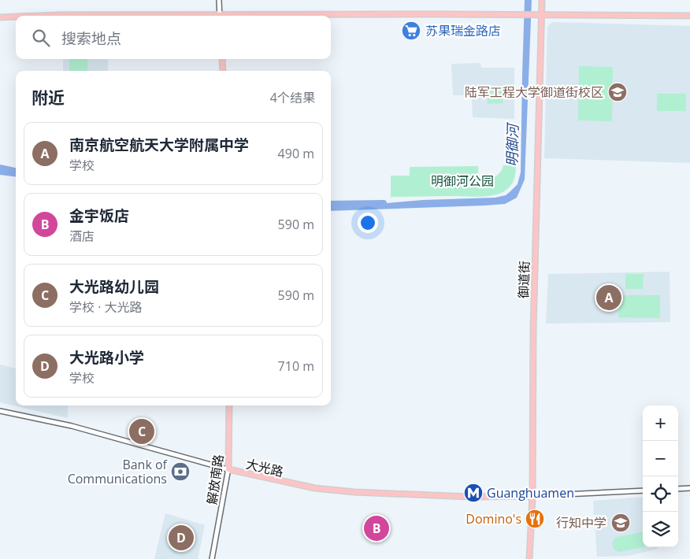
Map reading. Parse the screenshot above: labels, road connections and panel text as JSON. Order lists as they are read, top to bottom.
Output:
{
  "streets": {
    "main road": ["御道街"],
    "street": ["大光路", "解放南路"]
  },
  "crossings": [
    ["大光路", "解放南路"]
  ],
  "water": ["明御河"],
  "parks": ["明御河公园"],
  "places": {
    "supermarket": ["苏果瑞金路店"],
    "school or university": ["陆军工程大学御道街校区", "行知中学"],
    "bank": ["Bank of Communications"],
    "metro station": ["Guanghuamen"],
    "restaurant": ["Domino's"]
  },
  "page": {
    "search": "搜索地点",
    "heading": ["附近", "4个结果"],
    "list": [
      {
        "mark": "A",
        "name": "南京航空航天大学附属中学",
        "note": "学校",
        "value": "490 m"
      },
      {
        "mark": "B",
        "name": "金宇饭店",
        "note": "酒店",
        "value": "590 m"
      },
      {
        "mark": "C",
        "name": "大光路幼儿园",
        "note": "学校 · 大光路",
        "value": "590 m"
      },
      {
        "mark": "D",
        "name": "大光路小学",
        "note": "学校",
        "value": "710 m"
      }
    ],
    "pins": [
      "A",
      "C",
      "B",
      "D"
    ],
    "map_buttons": ["+", "−"]
  }
}
